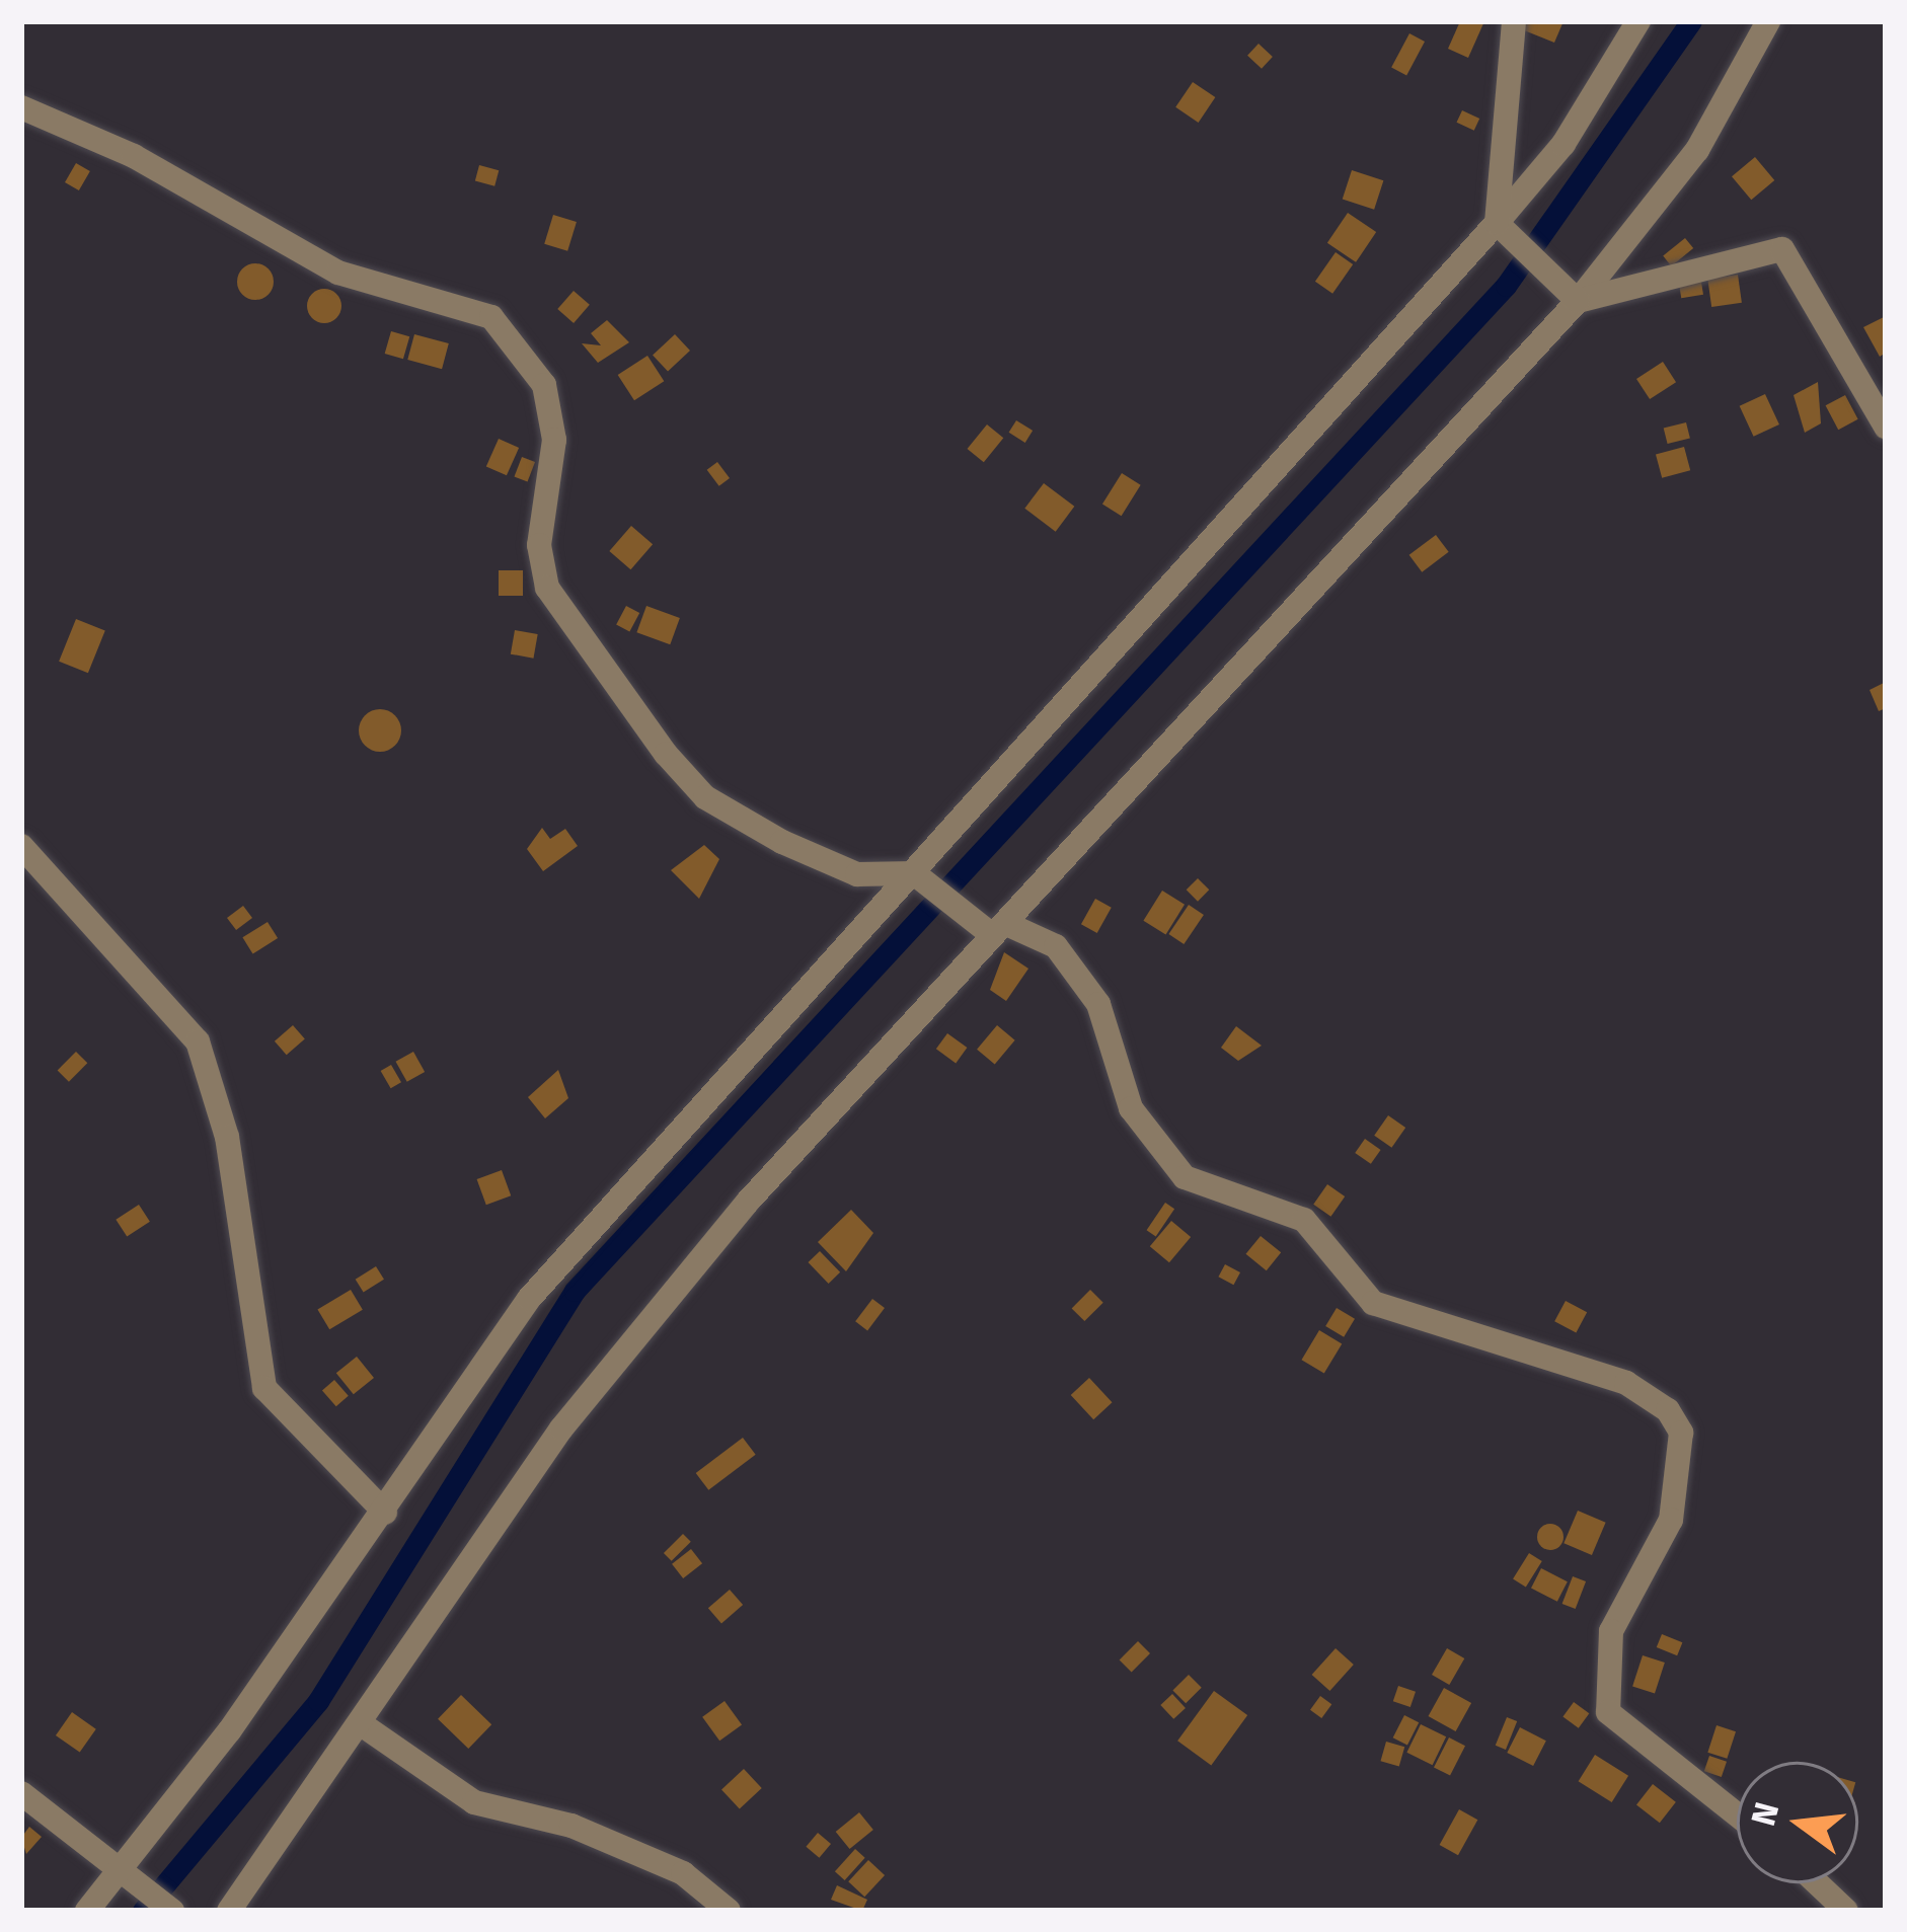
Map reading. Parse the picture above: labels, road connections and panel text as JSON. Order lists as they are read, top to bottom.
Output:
{
  "north": "left"
}
